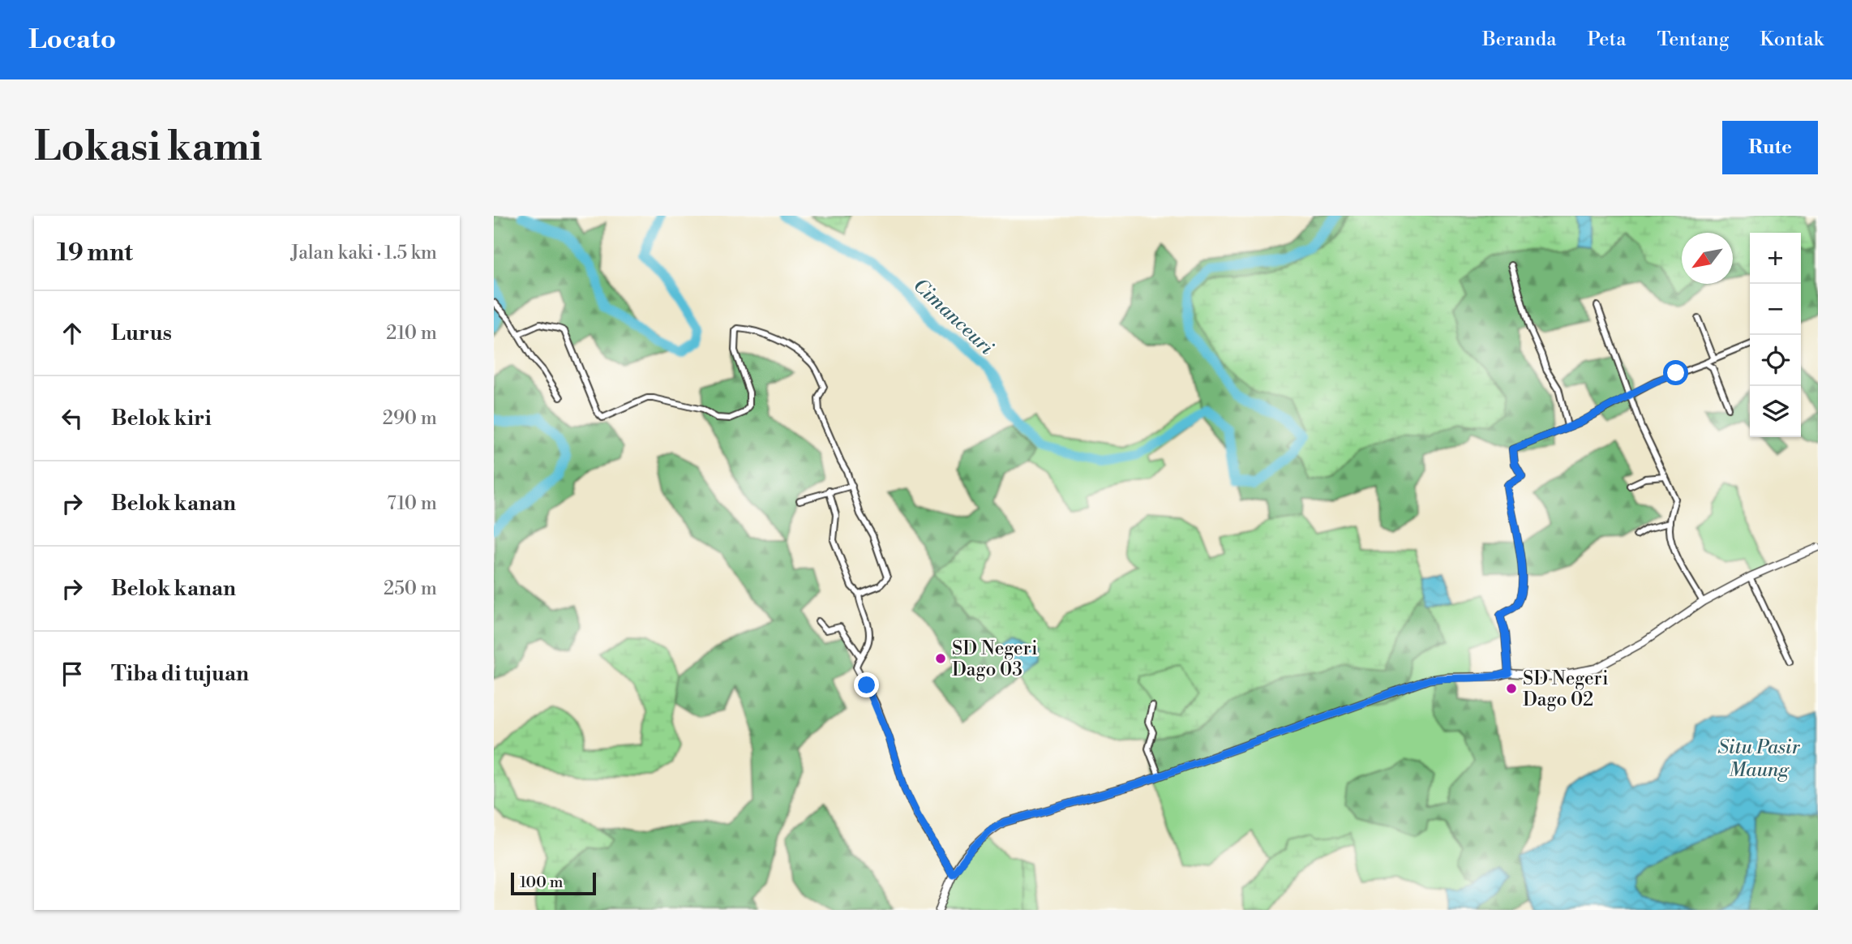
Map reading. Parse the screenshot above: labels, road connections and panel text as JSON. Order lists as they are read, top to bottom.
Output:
{
  "water": ["Cimanceuri", "Situ Pasir Maung"],
  "places": ["SD Negeri Dago 03", "SD Negeri Dago 02"],
  "scale_bar": "100 m",
  "north": "bottom left",
  "page": {
    "header": "Locato",
    "nav": [
      "Beranda",
      "Peta",
      "Tentang",
      "Kontak"
    ],
    "buttons": "Rute",
    "title": "Lokasi kami",
    "heading": ["19 mnt", "Jalan kaki · 1.5 km"],
    "map_buttons": ["+", "−"],
    "list": [
      ["Lurus", "210 m"],
      ["Belok kiri", "290 m"],
      ["Belok kanan", "710 m"],
      ["Belok kanan", "250 m"],
      "Tiba di tujuan"
    ],
    "scale": "100 m"
  }
}
